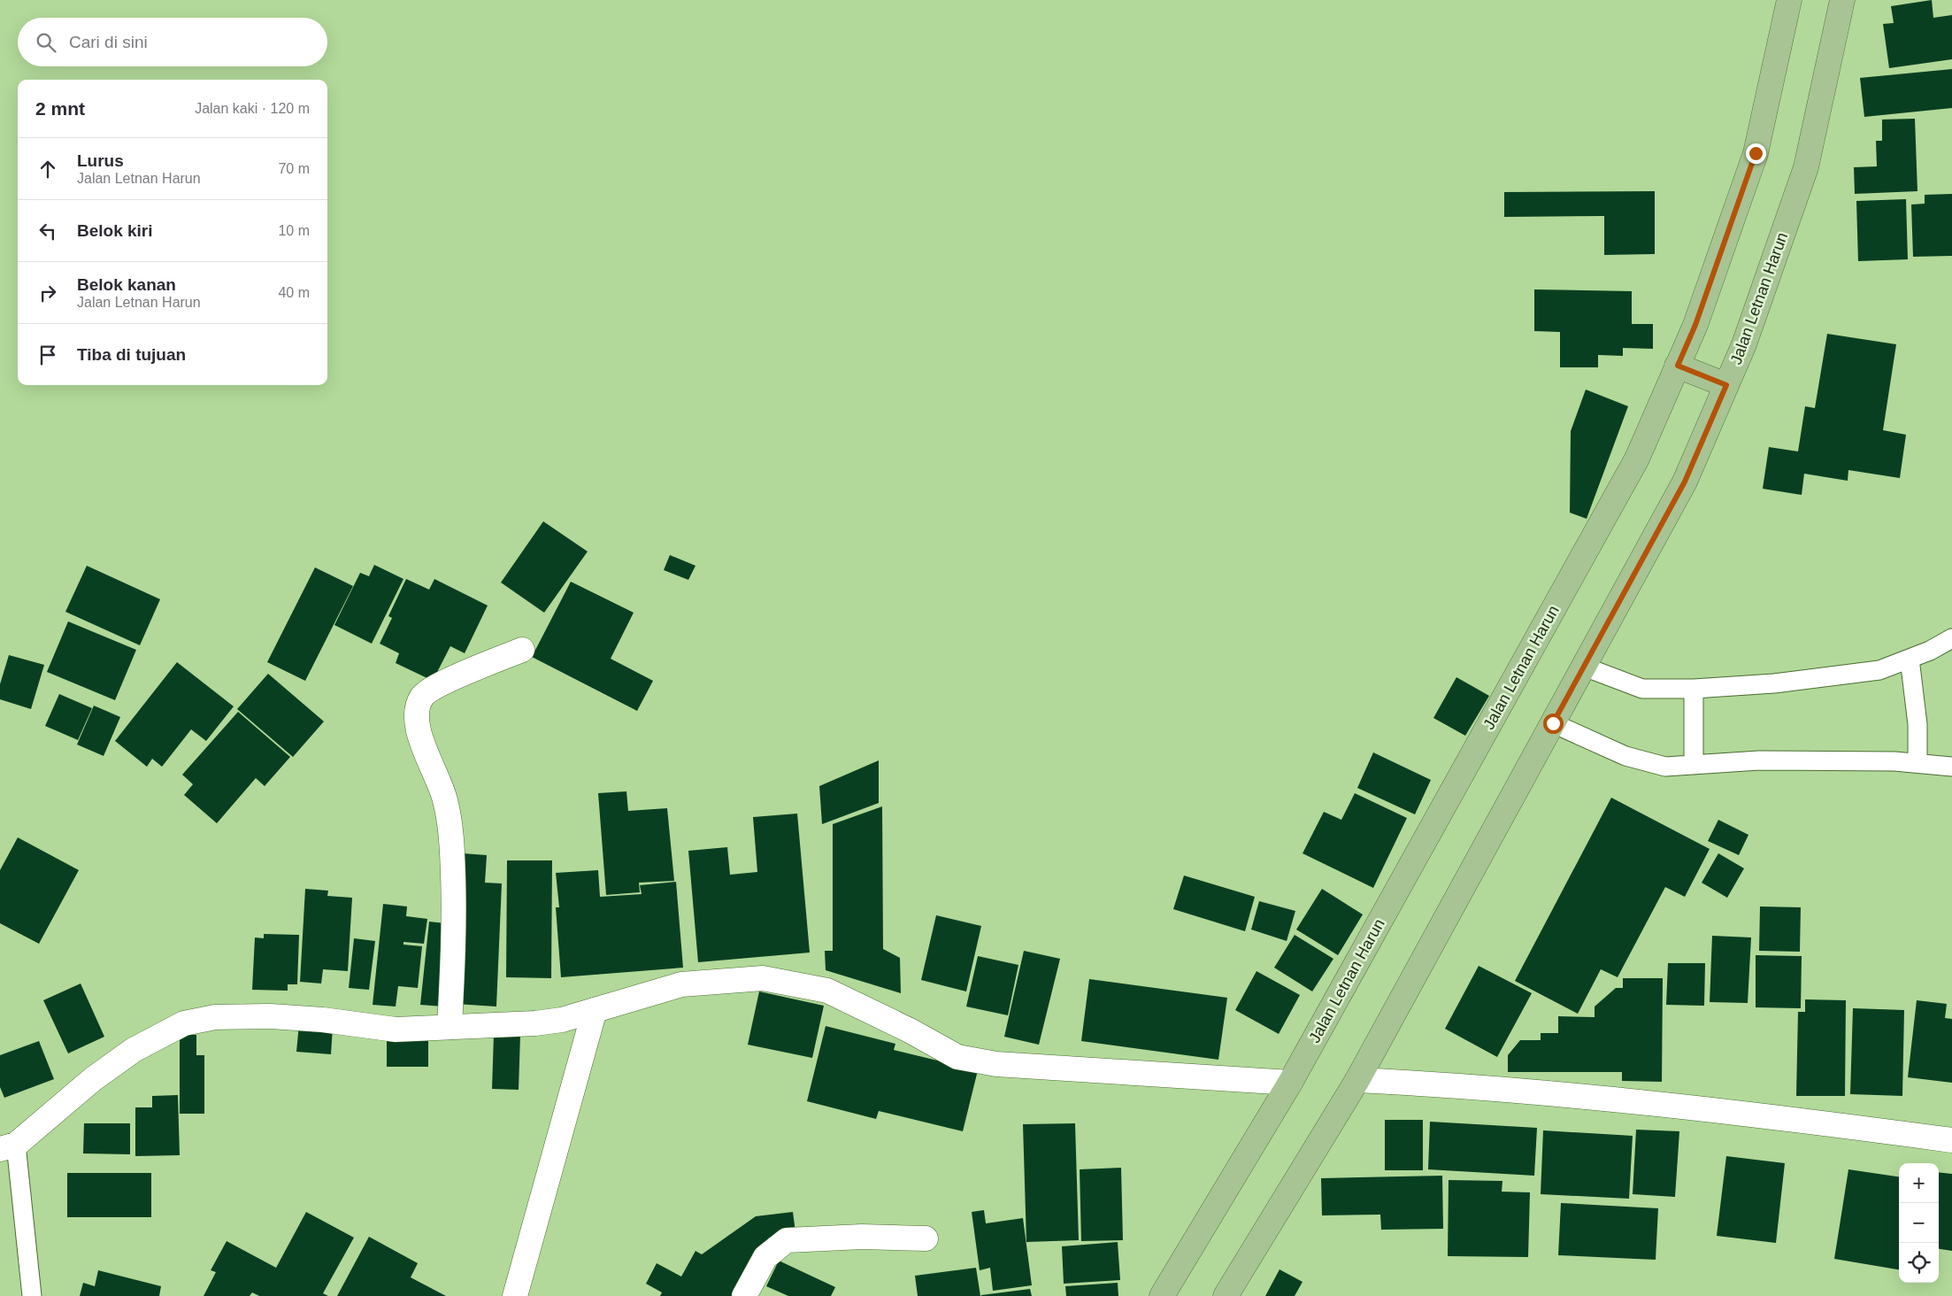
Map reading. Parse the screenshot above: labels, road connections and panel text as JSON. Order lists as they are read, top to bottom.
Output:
{
  "streets": {
    "main road": ["Jalan Letnan Harun"]
  },
  "page": {
    "search": "Cari di sini",
    "heading": ["2 mnt", "Jalan kaki · 120 m"],
    "list": [
      ["Lurus", "Jalan Letnan Harun", "70 m"],
      ["Belok kiri", "10 m"],
      ["Belok kanan", "Jalan Letnan Harun", "40 m"],
      "Tiba di tujuan"
    ],
    "map_buttons": ["+", "−"]
  }
}
